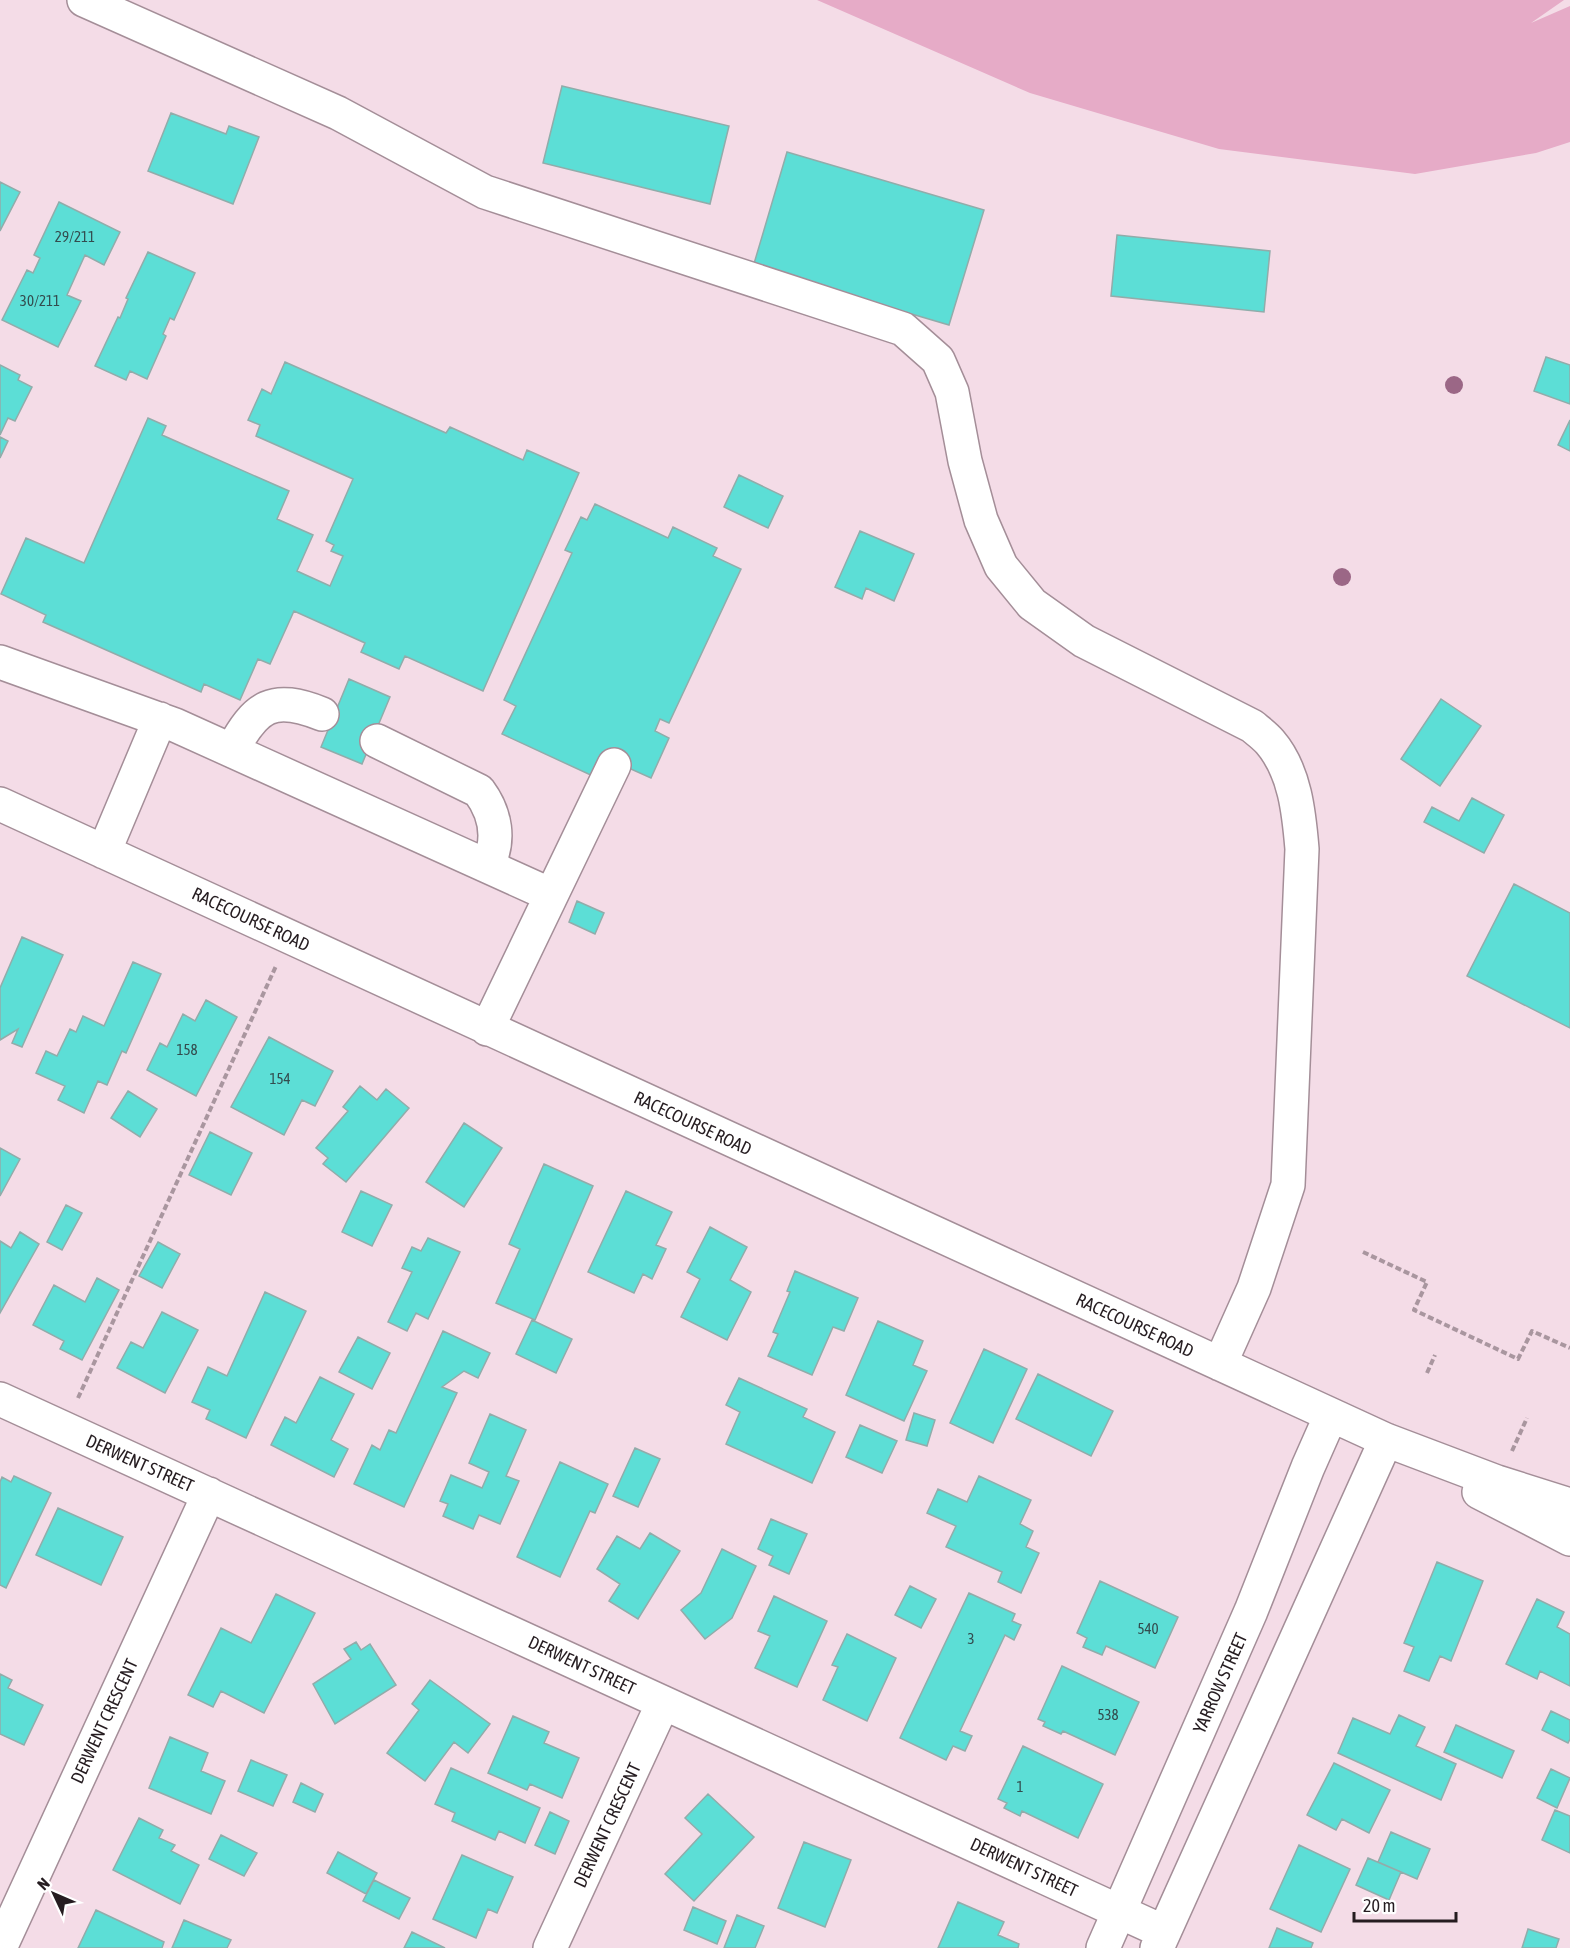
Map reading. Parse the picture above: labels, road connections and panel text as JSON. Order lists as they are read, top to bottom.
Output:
{
  "streets": {
    "street": [
      "RACECOURSE ROAD",
      "DERWENT STREET",
      "YARROW STREET",
      "DERWENT CRESCENT"
    ]
  },
  "crossings": [
    ["RACECOURSE ROAD", "YARROW STREET"],
    ["DERWENT STREET", "YARROW STREET"],
    ["DERWENT STREET", "DERWENT CRESCENT"]
  ],
  "house_numbers": [
    "29/211",
    "30/211",
    "158",
    "154",
    "540",
    "3",
    "538",
    "1"
  ],
  "scale_bar": "20 m",
  "north": "top left"
}
